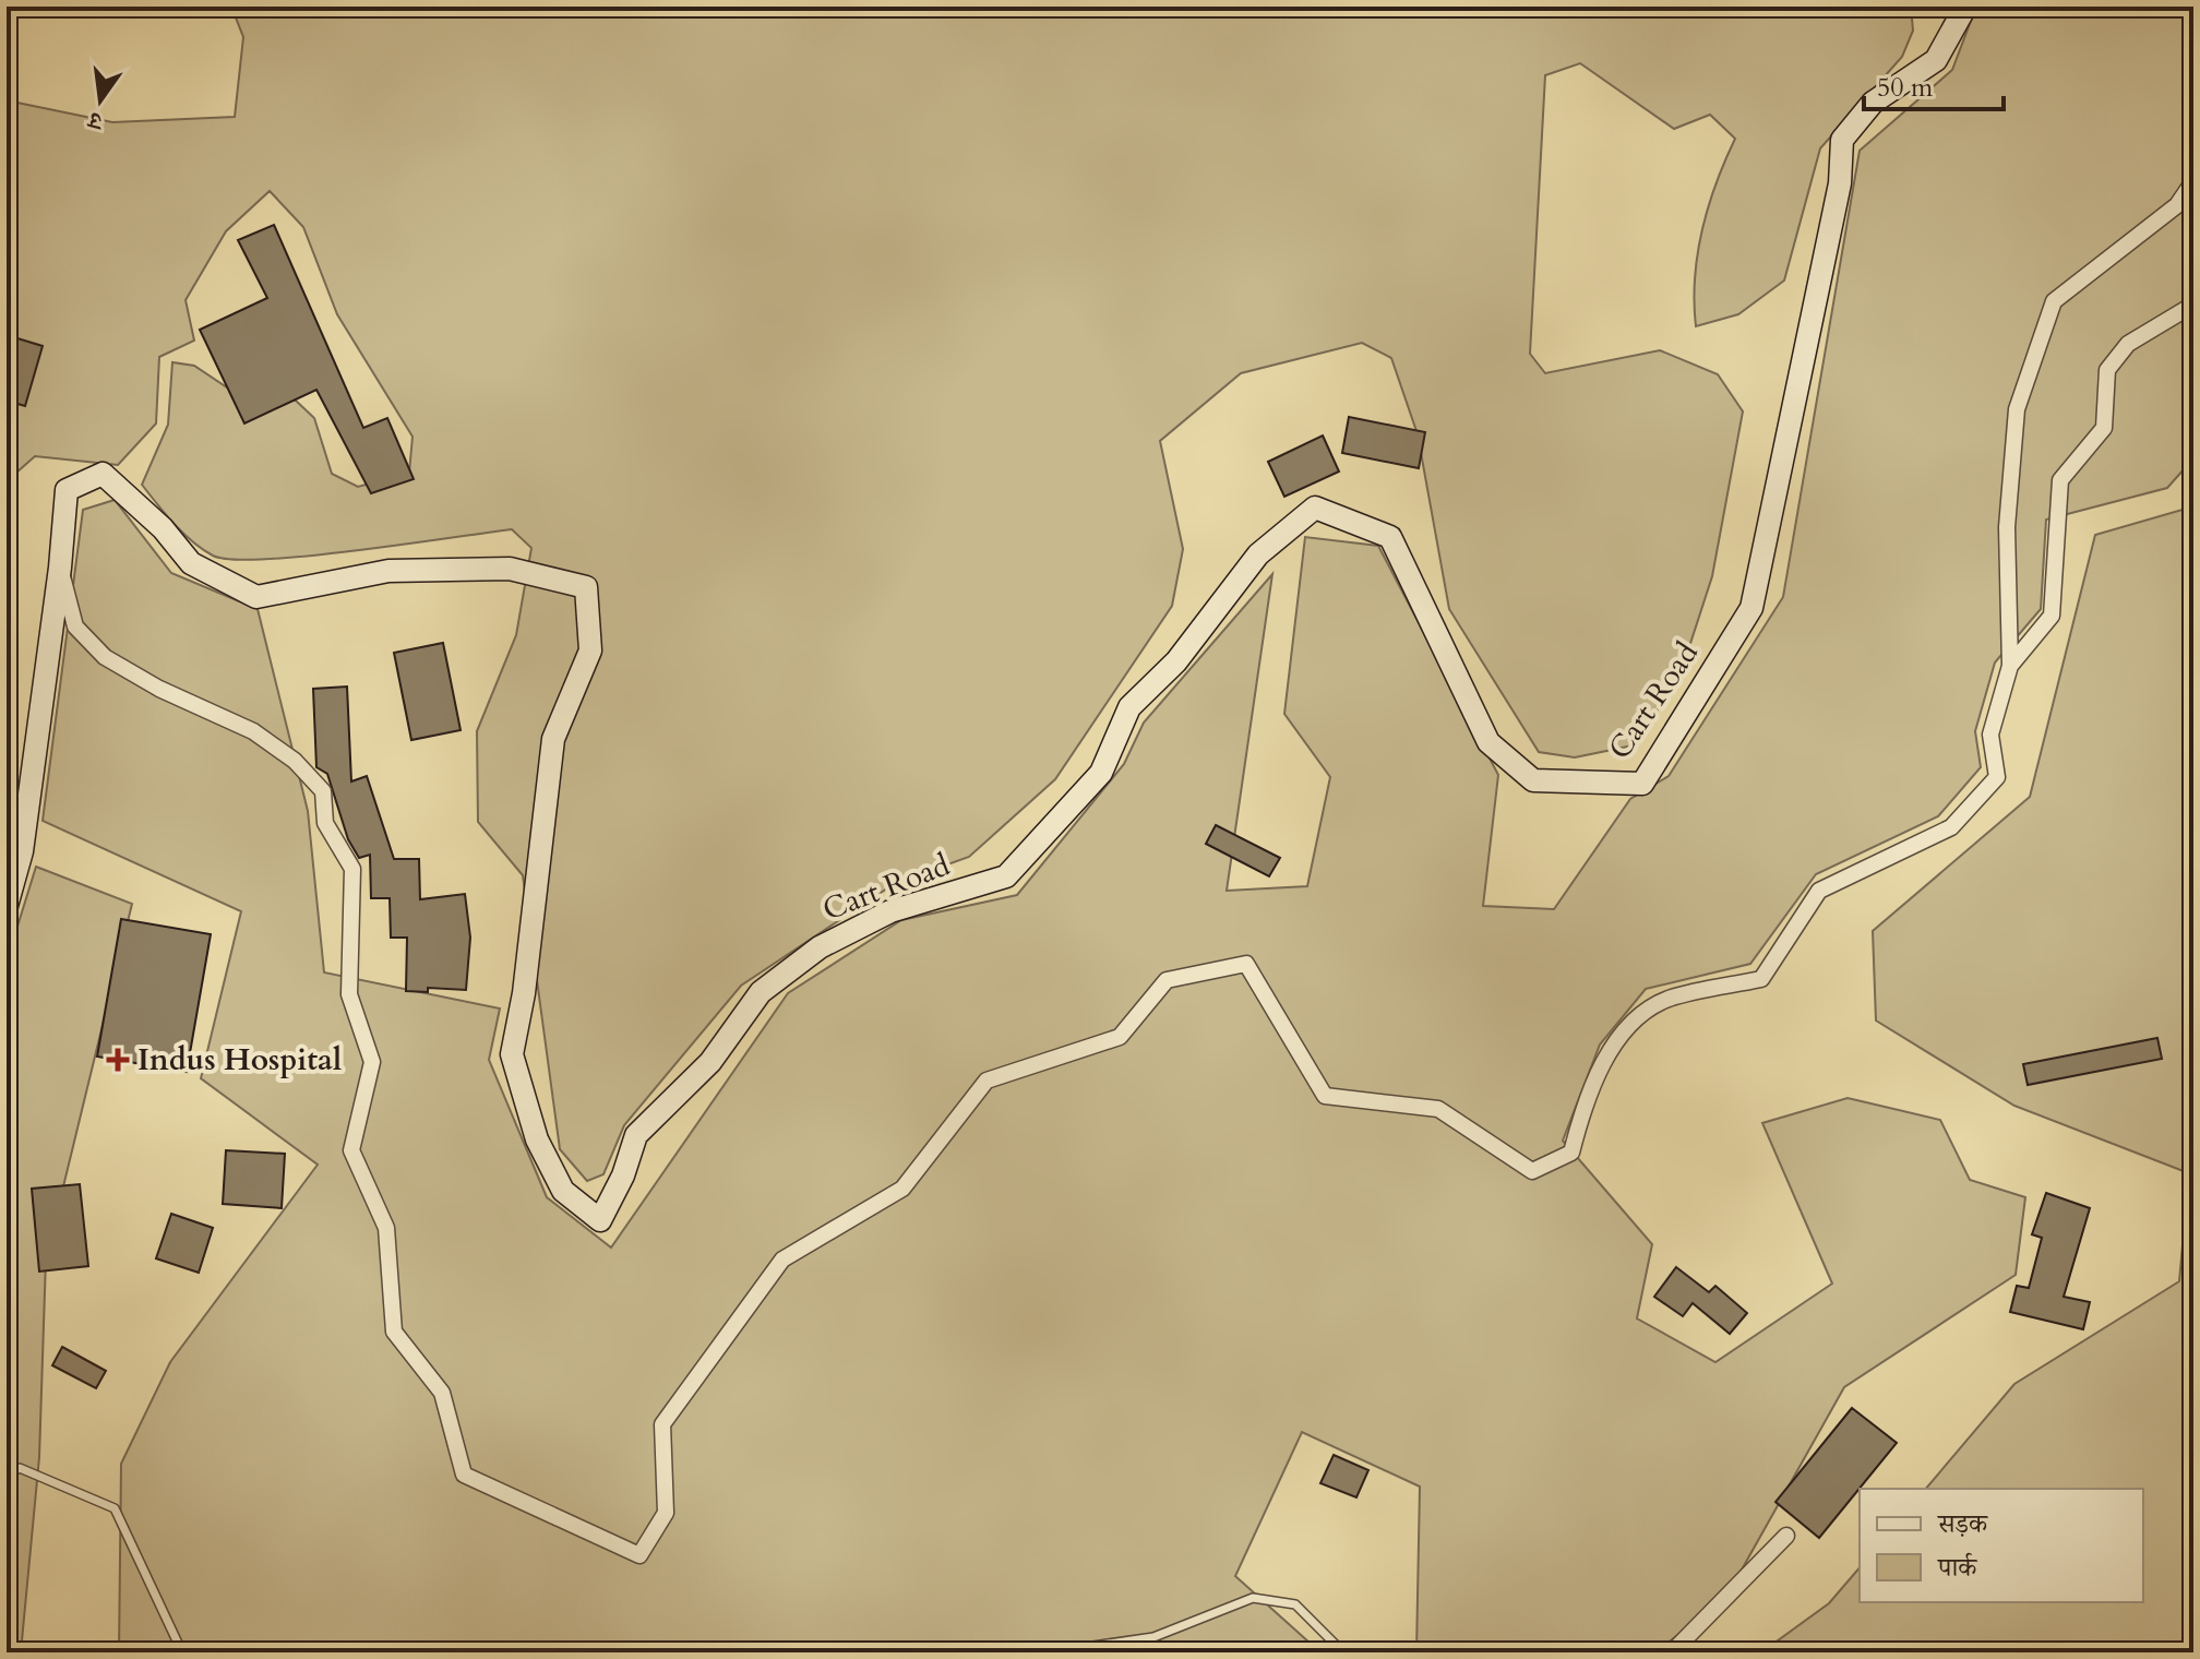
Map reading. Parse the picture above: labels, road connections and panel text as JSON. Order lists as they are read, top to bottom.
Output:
{
  "streets": {
    "main road": ["Cart Road"]
  },
  "places": {
    "health": ["Indus Hospital"]
  },
  "legend": ["सड़क", "पार्क"],
  "scale_bar": "50 m",
  "north": "bottom"
}
